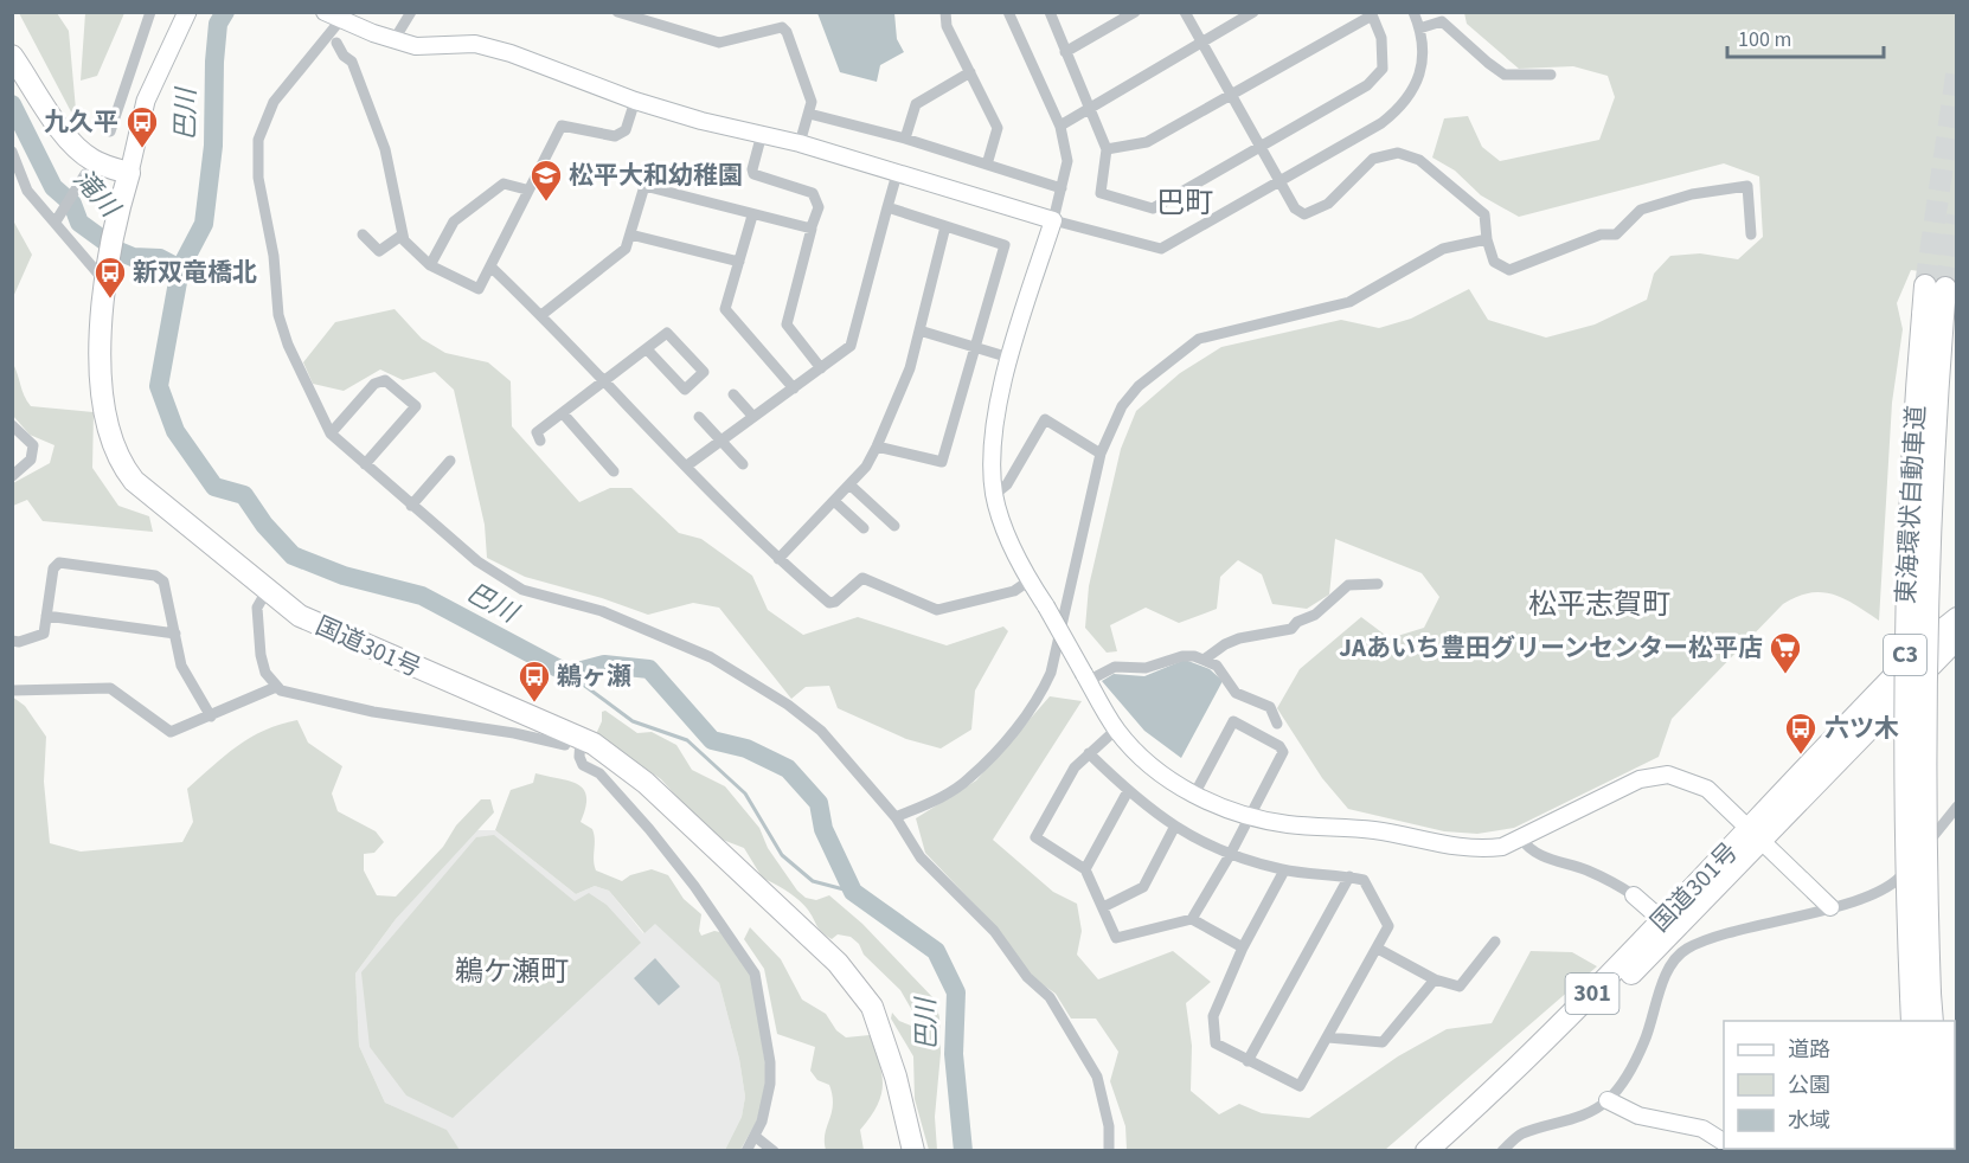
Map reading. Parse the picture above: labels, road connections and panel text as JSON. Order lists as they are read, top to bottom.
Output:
{
  "streets": {
    "highway": [
      "東海環状自動車道",
      "国道301号",
      "C3",
      "301"
    ]
  },
  "districts": ["巴町", "松平志賀町", "鵜ケ瀬町"],
  "water": ["巴川", "滝川"],
  "places": {
    "bus stop": [
      "九久平",
      "新双竜橋北",
      "鵜ヶ瀬",
      "六ツ木"
    ],
    "school or university": ["松平大和幼稚園"],
    "supermarket": ["JAあいち豊田グリーンセンター松平店"]
  },
  "legend": ["道路", "公園", "水域"],
  "scale_bar": "100 m"
}
